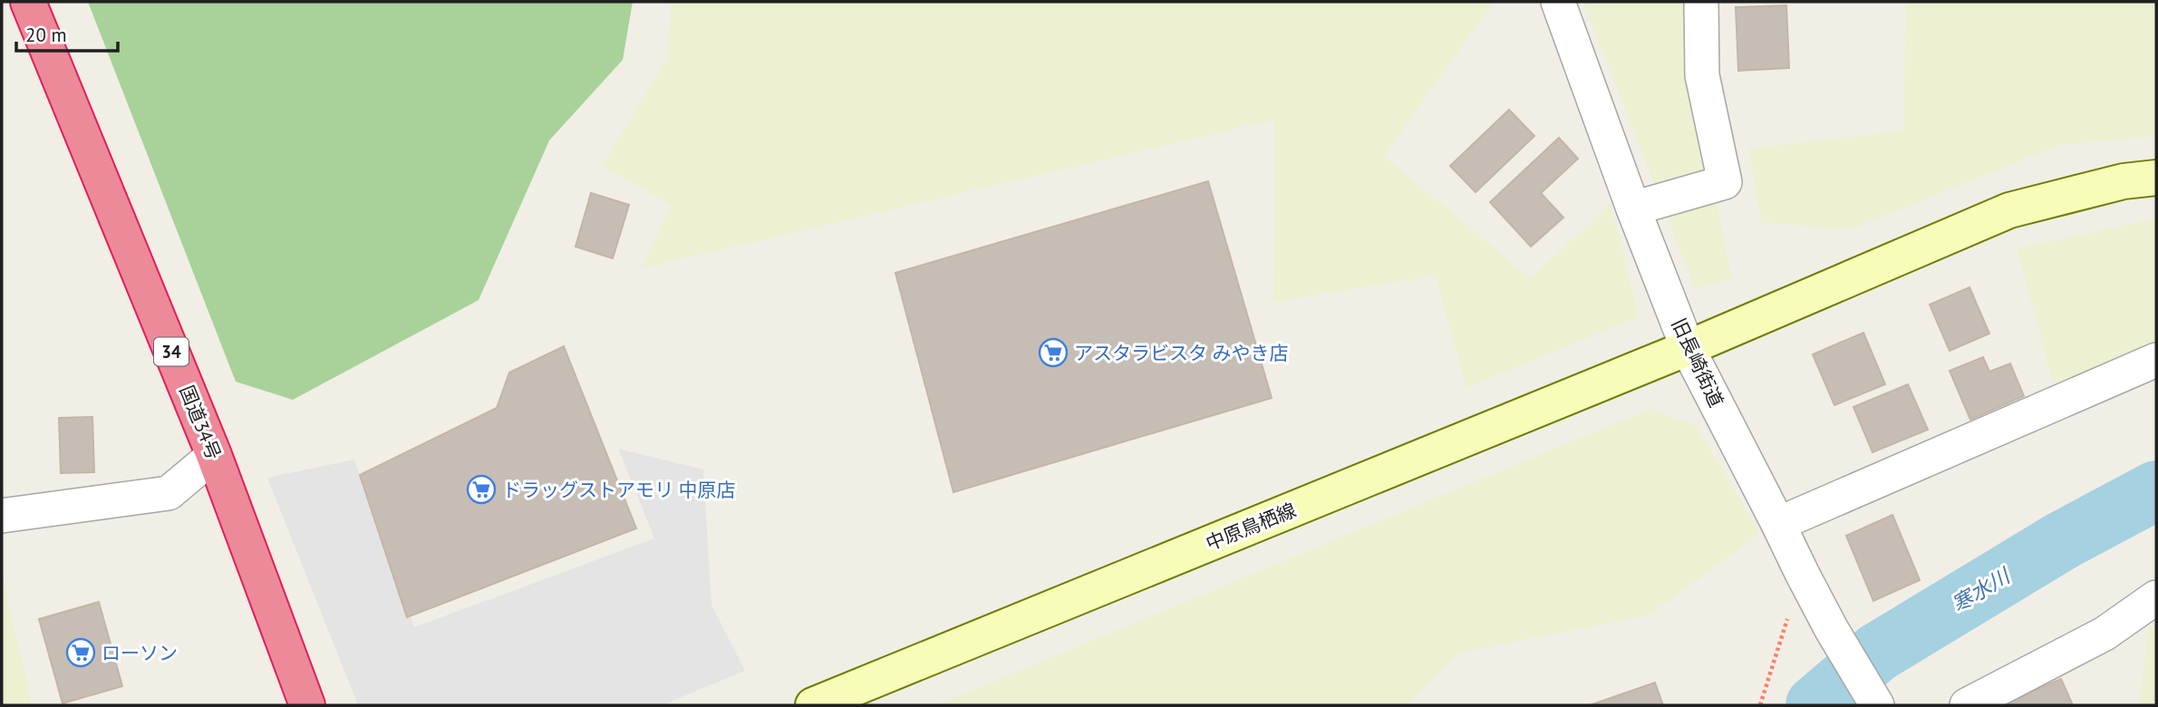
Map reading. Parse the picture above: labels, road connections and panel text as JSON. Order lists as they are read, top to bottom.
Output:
{
  "streets": {
    "highway": ["34", "国道34号"],
    "main road": ["中原鳥栖線"],
    "street": ["旧長崎街道"]
  },
  "crossings": [
    ["旧長崎街道", "中原鳥栖線"]
  ],
  "water": ["寒水川"],
  "places": {
    "supermarket": ["アスタラビスタ みやき店", "ドラッグストアモリ 中原店", "ローソン"]
  },
  "scale_bar": "20 m"
}
